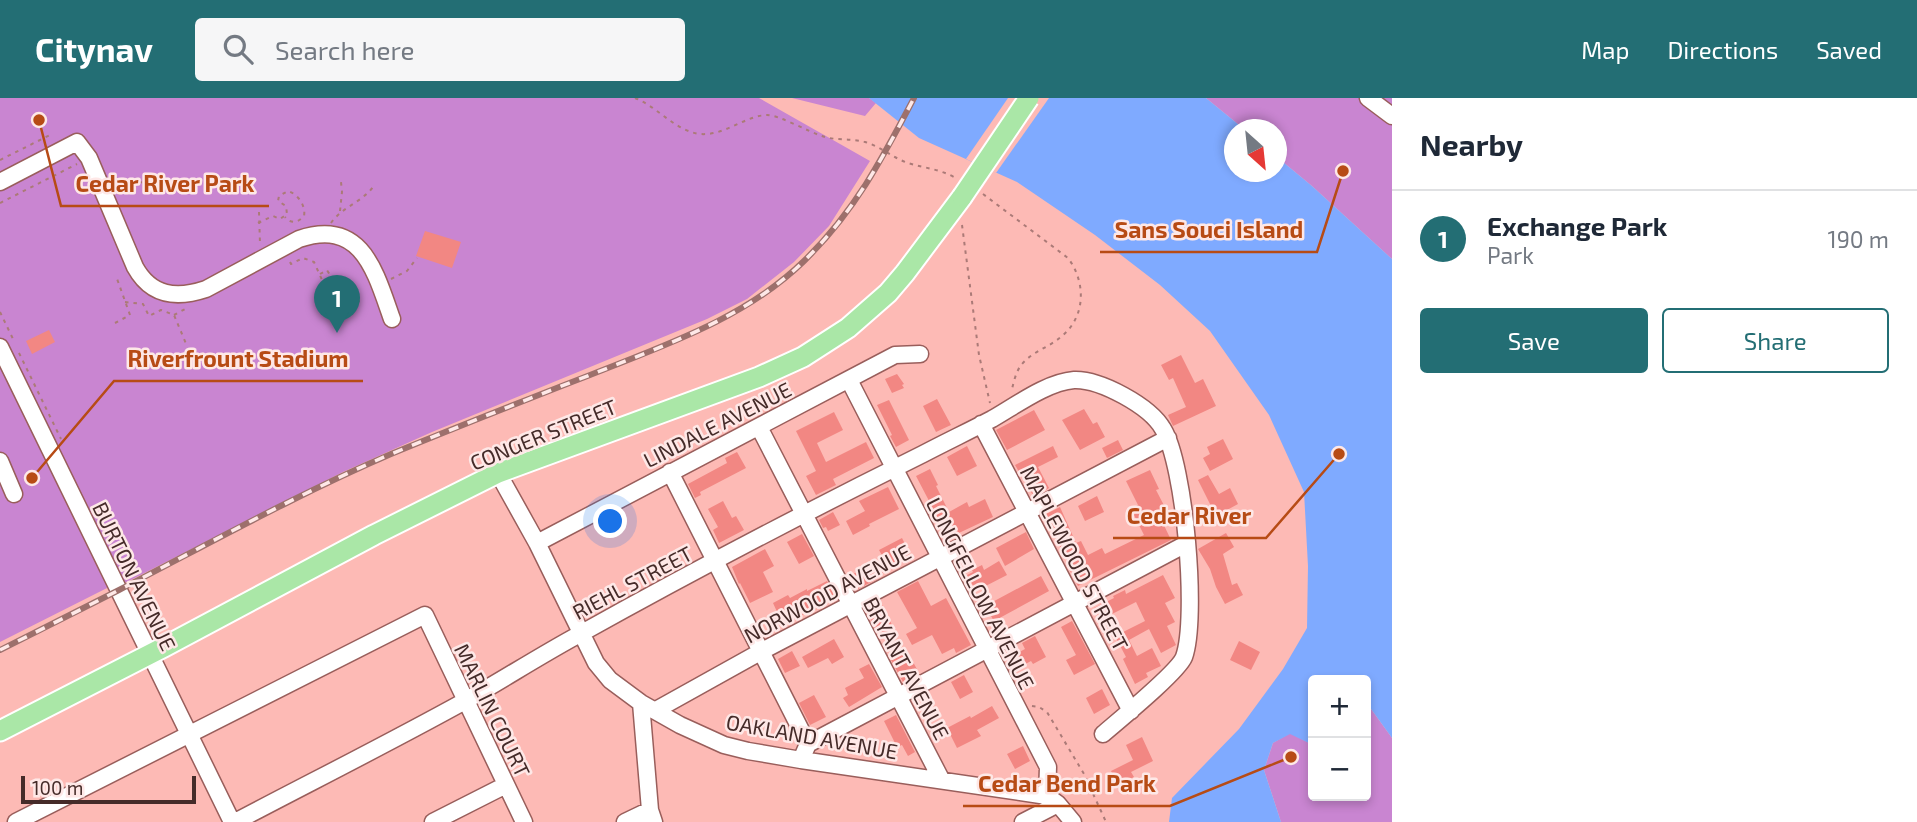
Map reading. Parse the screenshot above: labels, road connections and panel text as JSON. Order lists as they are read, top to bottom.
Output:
{
  "streets": {
    "main road": ["CONGER STREET"],
    "street": [
      "LINDALE AVENUE",
      "MAPLEWOOD STREET",
      "BURTON AVENUE",
      "RIEHL STREET",
      "NORWOOD AVENUE",
      "LONGFELLOW AVENUE",
      "BRYANT AVENUE",
      "MARLIN COURT",
      "OAKLAND AVENUE"
    ]
  },
  "crossings": [
    ["LINDALE AVENUE", "LONGFELLOW AVENUE"],
    ["LINDALE AVENUE", "BRYANT AVENUE"],
    ["LINDALE AVENUE", "OAKLAND AVENUE"],
    ["CONGER STREET", "BURTON AVENUE"],
    ["CONGER STREET", "OAKLAND AVENUE"],
    ["MAPLEWOOD STREET", "RIEHL STREET"],
    ["MAPLEWOOD STREET", "NORWOOD AVENUE"],
    ["BURTON AVENUE", "RIEHL STREET"],
    ["BURTON AVENUE", "MARLIN COURT"],
    ["RIEHL STREET", "NORWOOD AVENUE"],
    ["RIEHL STREET", "LONGFELLOW AVENUE"],
    ["RIEHL STREET", "BRYANT AVENUE"],
    ["RIEHL STREET", "MARLIN COURT"],
    ["RIEHL STREET", "OAKLAND AVENUE"],
    ["NORWOOD AVENUE", "LONGFELLOW AVENUE"],
    ["NORWOOD AVENUE", "BRYANT AVENUE"],
    ["NORWOOD AVENUE", "OAKLAND AVENUE"],
    ["LONGFELLOW AVENUE", "OAKLAND AVENUE"],
    ["BRYANT AVENUE", "OAKLAND AVENUE"]
  ],
  "places": [
    "Cedar River Park",
    "Sans Souci Island",
    "Cedar River",
    "Riverfrount Stadium",
    "Cedar Bend Park"
  ],
  "scale_bar": "100 m",
  "north": "bottom right",
  "page": {
    "header": "Citynav",
    "search": "Search here",
    "nav": ["Map", "Directions", "Saved"],
    "heading": "Nearby",
    "list": [
      {
        "mark": "1",
        "name": "Exchange Park",
        "note": "Park",
        "value": "190 m"
      }
    ],
    "pins": "1",
    "buttons": ["Save", "Share"],
    "map_buttons": ["+", "−"],
    "scale": "100 m"
  }
}
